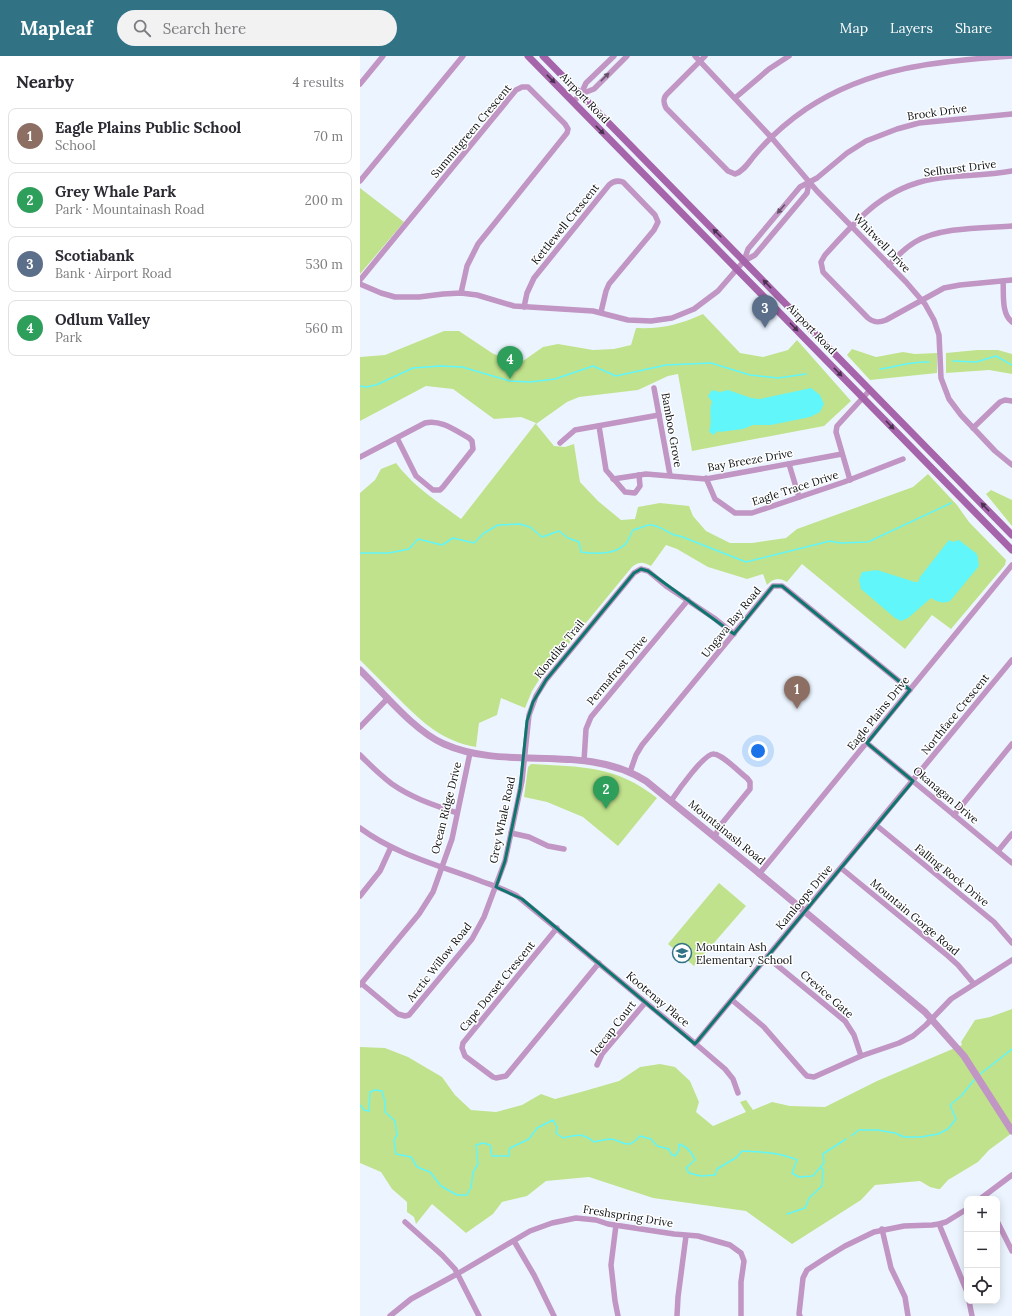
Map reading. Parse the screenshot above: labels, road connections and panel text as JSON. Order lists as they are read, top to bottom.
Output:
{
  "streets": {
    "main road": ["Airport Road"],
    "street": [
      "Brock Drive",
      "Summitgreen Crescent",
      "Selhurst Drive",
      "Kettlewell Crescent",
      "Whitwell Drive",
      "Bamboo Grove",
      "Bay Breeze Drive",
      "Eagle Trace Drive",
      "Ungava Bay Road",
      "Klondike Trail",
      "Permafrost Drive",
      "Eagle Plains Drive",
      "Northface Crescent",
      "Okanagan Drive",
      "Ocean Ridge Drive",
      "Grey Whale Road",
      "Mountainash Road",
      "Falling Rock Drive",
      "Kamloops Drive",
      "Mountain Gorge Road",
      "Arctic Willow Road",
      "Cape Dorset Crescent",
      "Crevice Gate",
      "Kootenay Place",
      "Icecap Court",
      "Freshspring Drive"
    ]
  },
  "crossings": [
    ["Airport Road", "Brock Drive"],
    ["Brock Drive", "Summitgreen Crescent"],
    ["Brock Drive", "Kettlewell Crescent"],
    ["Brock Drive", "Whitwell Drive"],
    ["Selhurst Drive", "Whitwell Drive"],
    ["Bamboo Grove", "Bay Breeze Drive"],
    ["Bay Breeze Drive", "Eagle Trace Drive"],
    ["Ungava Bay Road", "Eagle Plains Drive"],
    ["Ungava Bay Road", "Mountainash Road"],
    ["Klondike Trail", "Permafrost Drive"],
    ["Klondike Trail", "Grey Whale Road"],
    ["Klondike Trail", "Mountainash Road"],
    ["Permafrost Drive", "Mountainash Road"],
    ["Eagle Plains Drive", "Okanagan Drive"],
    ["Eagle Plains Drive", "Mountainash Road"],
    ["Northface Crescent", "Okanagan Drive"],
    ["Northface Crescent", "Kamloops Drive"],
    ["Okanagan Drive", "Kamloops Drive"],
    ["Ocean Ridge Drive", "Mountainash Road"],
    ["Ocean Ridge Drive", "Arctic Willow Road"],
    ["Ocean Ridge Drive", "Kootenay Place"],
    ["Grey Whale Road", "Mountainash Road"],
    ["Grey Whale Road", "Arctic Willow Road"],
    ["Grey Whale Road", "Kootenay Place"],
    ["Mountainash Road", "Kamloops Drive"],
    ["Falling Rock Drive", "Kamloops Drive"],
    ["Kamloops Drive", "Mountain Gorge Road"],
    ["Kamloops Drive", "Crevice Gate"],
    ["Kamloops Drive", "Kootenay Place"],
    ["Arctic Willow Road", "Kootenay Place"],
    ["Cape Dorset Crescent", "Kootenay Place"],
    ["Kootenay Place", "Icecap Court"]
  ],
  "places": {
    "school or university": ["Mountain Ash Elementary School"]
  },
  "page": {
    "header": "Mapleaf",
    "search": "Search here",
    "nav": ["Map", "Layers", "Share"],
    "heading": ["Nearby", "4 results"],
    "list": [
      {
        "mark": "1",
        "name": "Eagle Plains Public School",
        "note": "School",
        "value": "70 m"
      },
      {
        "mark": "2",
        "name": "Grey Whale Park",
        "note": "Park · Mountainash Road",
        "value": "200 m"
      },
      {
        "mark": "3",
        "name": "Scotiabank",
        "note": "Bank · Airport Road",
        "value": "530 m"
      },
      {
        "mark": "4",
        "name": "Odlum Valley",
        "note": "Park",
        "value": "560 m"
      }
    ],
    "pins": [
      "3",
      "4",
      "1",
      "2"
    ],
    "map_buttons": ["+", "−"]
  }
}
